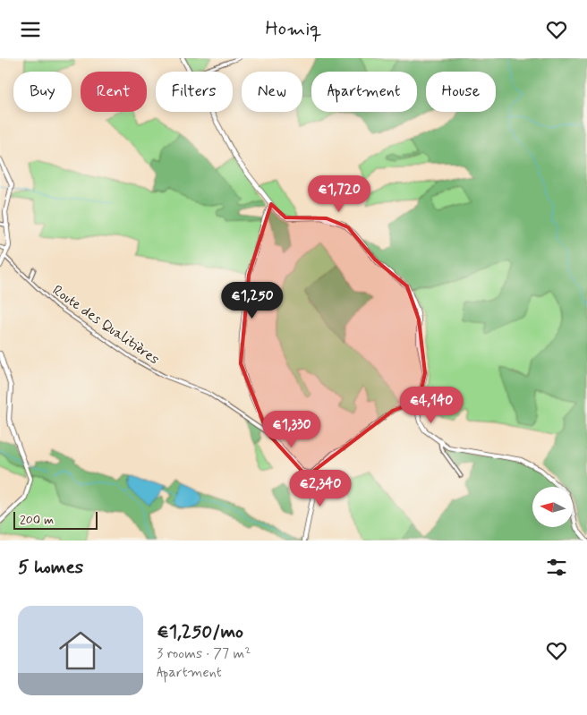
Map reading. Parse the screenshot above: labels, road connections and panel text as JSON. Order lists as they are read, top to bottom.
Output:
{
  "streets": {
    "street": ["Route des Qualitières"]
  },
  "scale_bar": "200 m",
  "north": "left",
  "page": {
    "header": "Homiq",
    "chip": [
      "Buy",
      "Rent",
      "Filters",
      "New",
      "Apartment",
      "House"
    ],
    "price": [
      "€1,720",
      "€1,250",
      "€4,140",
      "€1,330",
      "€2,340"
    ],
    "scale": "200 m",
    "heading": "5 homes",
    "list": [
      {
        "name": "€1,250/mo",
        "note": "3 rooms · 77 m² · Apartment"
      }
    ]
  }
}
